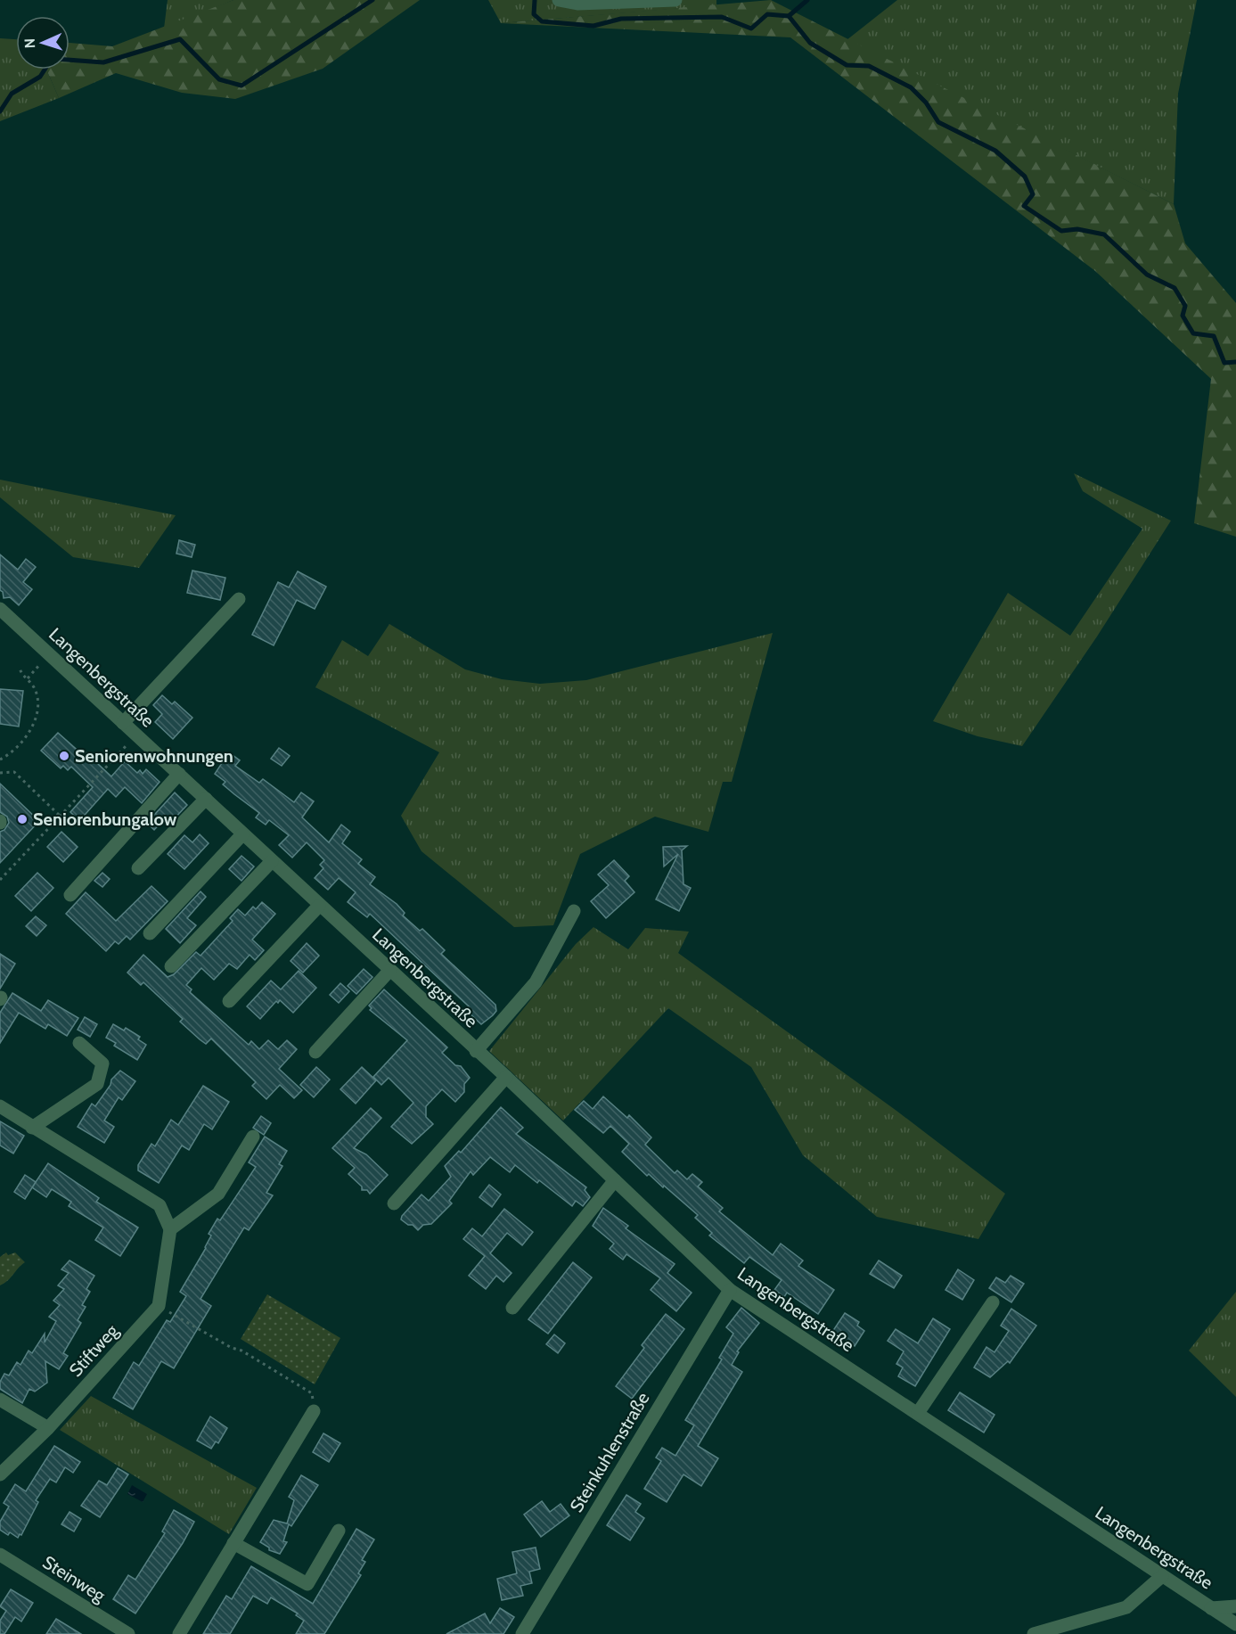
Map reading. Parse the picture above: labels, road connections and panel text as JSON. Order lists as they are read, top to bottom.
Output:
{
  "streets": {
    "street": [
      "Langenbergstraße",
      "Stiftweg",
      "Steinkuhlenstraße",
      "Steinweg"
    ]
  },
  "crossings": [
    ["Langenbergstraße", "Steinkuhlenstraße"]
  ],
  "places": ["Seniorenwohnungen", "Seniorenbungalow"],
  "north": "left"
}
